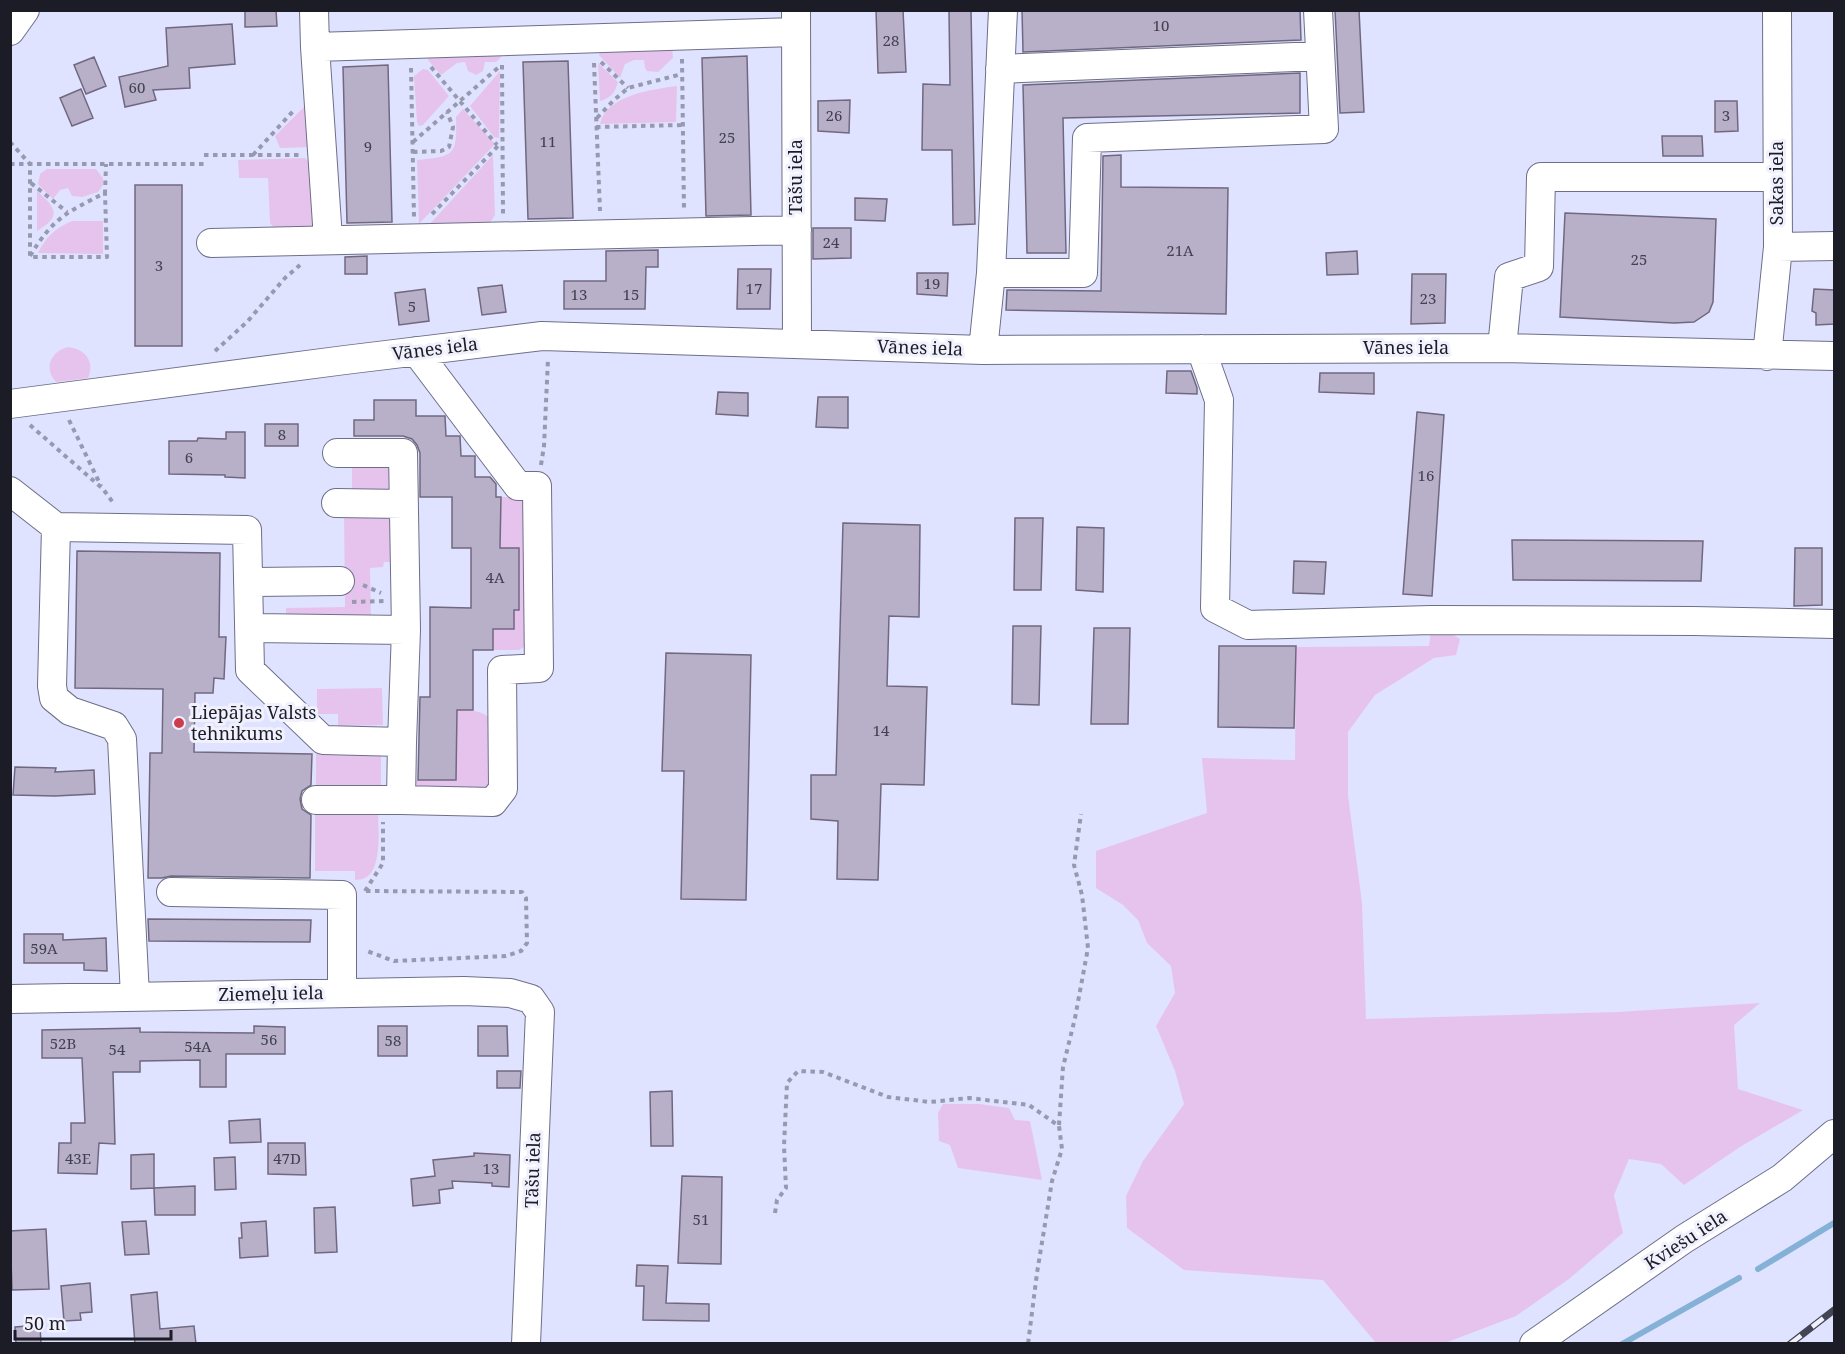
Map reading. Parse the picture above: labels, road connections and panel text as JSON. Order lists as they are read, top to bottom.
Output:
{
  "streets": {
    "street": [
      "Tāšu iela",
      "Sakas iela",
      "Vānes iela",
      "Ziemeļu iela",
      "Kviešu iela"
    ]
  },
  "crossings": [
    ["Tāšu iela", "Vānes iela"],
    ["Tāšu iela", "Ziemeļu iela"],
    ["Sakas iela", "Vānes iela"]
  ],
  "places": ["Liepājas Valsts tehnikums"],
  "house_numbers": [
    "10",
    "28",
    "60",
    "26",
    "3",
    "25",
    "11",
    "9",
    "24",
    "21A",
    "25",
    "3",
    "19",
    "17",
    "13",
    "15",
    "23",
    "5",
    "8",
    "6",
    "16",
    "4A",
    "14",
    "59A",
    "56",
    "58",
    "52B",
    "54A",
    "54",
    "43E",
    "47D",
    "13",
    "51"
  ],
  "scale_bar": "50 m"
}
